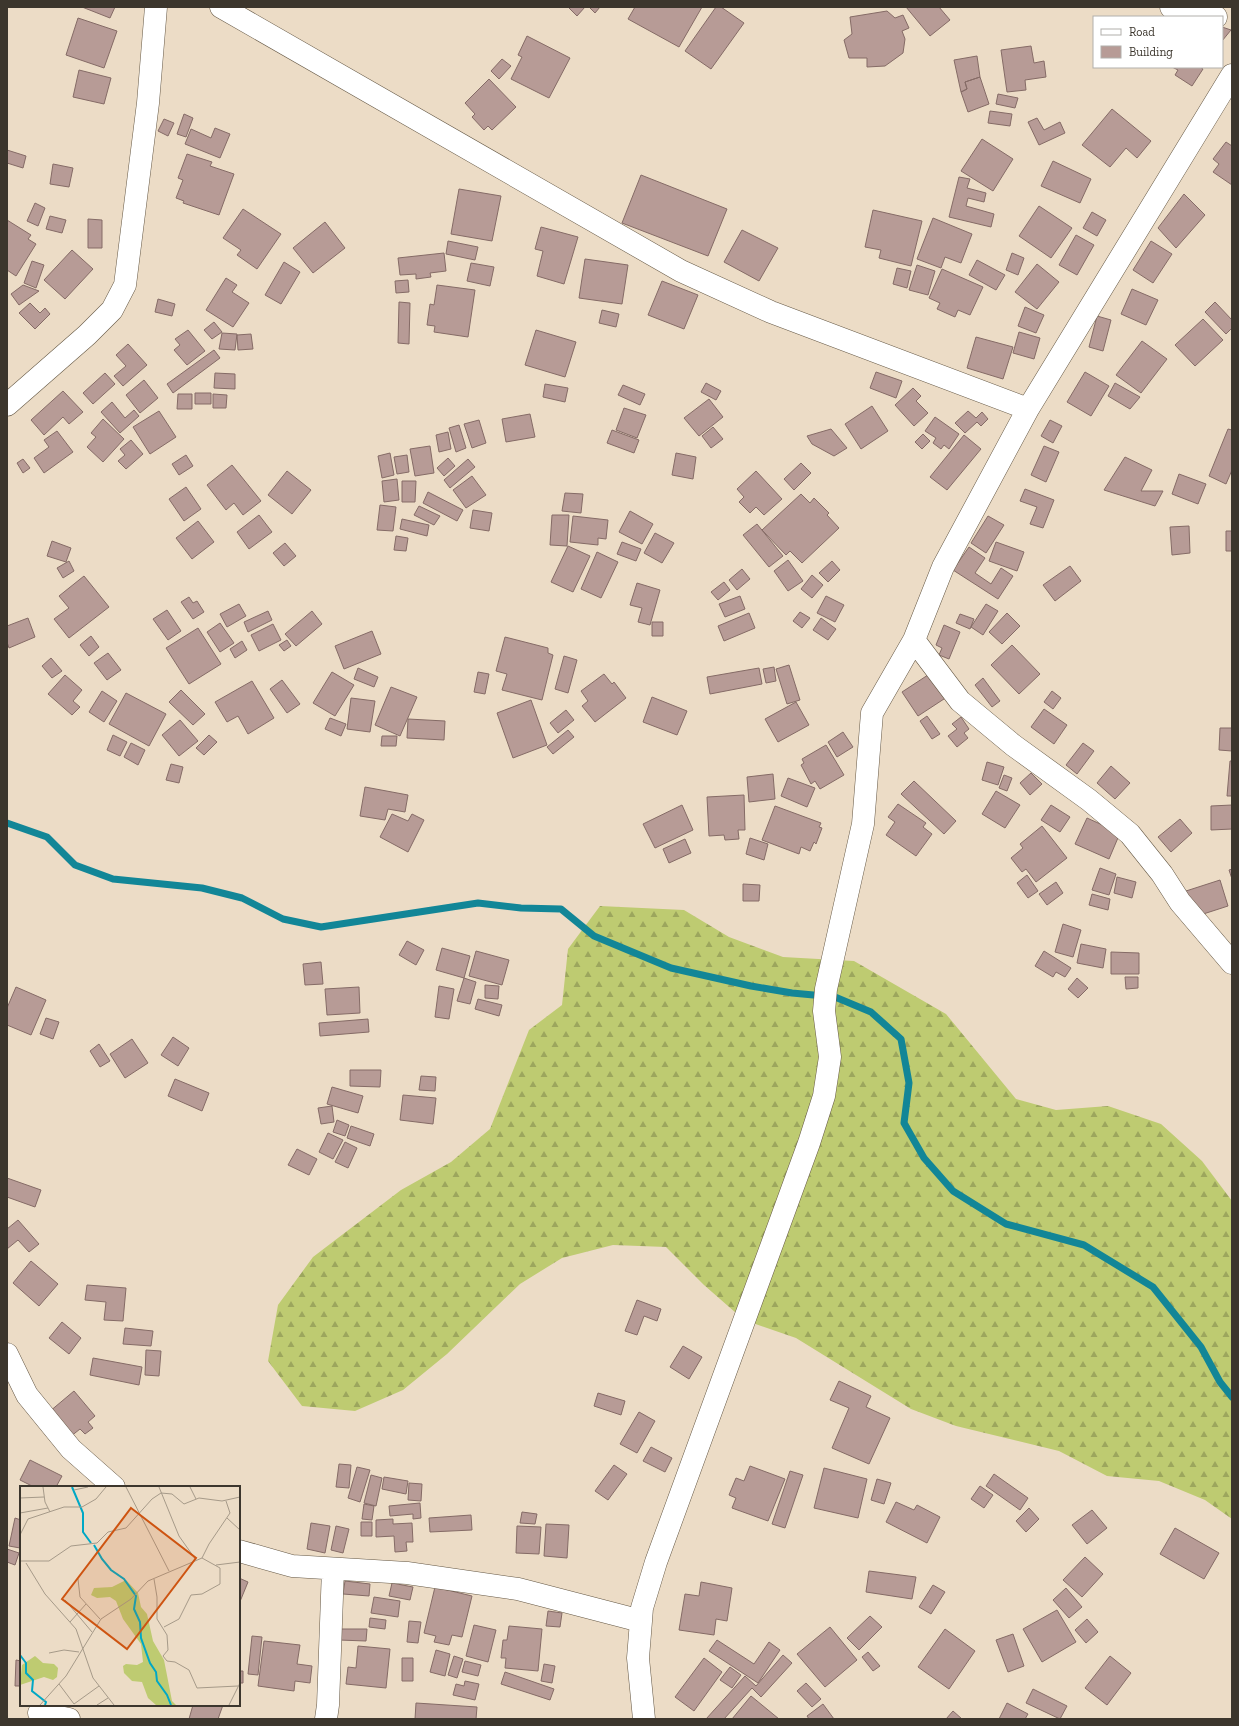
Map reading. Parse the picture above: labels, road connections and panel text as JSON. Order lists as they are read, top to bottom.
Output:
{
  "legend": ["Road", "Building"]
}
